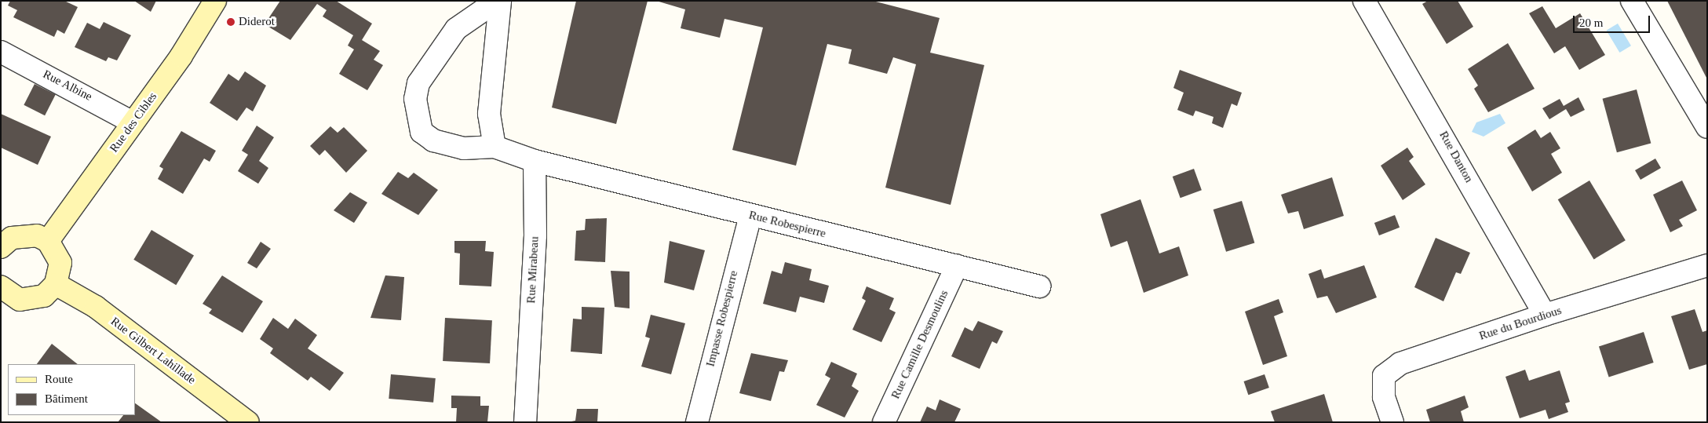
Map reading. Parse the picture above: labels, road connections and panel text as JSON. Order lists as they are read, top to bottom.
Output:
{
  "streets": {
    "street": [
      "Rue Albine",
      "Rue des Cibles",
      "Rue Danton",
      "Rue Robespierre",
      "Rue Mirabeau",
      "Impasse Robespierre",
      "Rue du Bourdious",
      "Rue Camille Desmoulins",
      "Rue Gilbert Lahillade"
    ]
  },
  "crossings": [
    ["Rue Albine", "Rue des Cibles"],
    ["Rue Danton", "Rue du Bourdious"],
    ["Rue Robespierre", "Rue Mirabeau"],
    ["Rue Robespierre", "Impasse Robespierre"],
    ["Rue Robespierre", "Rue Camille Desmoulins"]
  ],
  "places": ["Diderot"],
  "legend": ["Route", "Bâtiment"],
  "scale_bar": "20 m"
}
